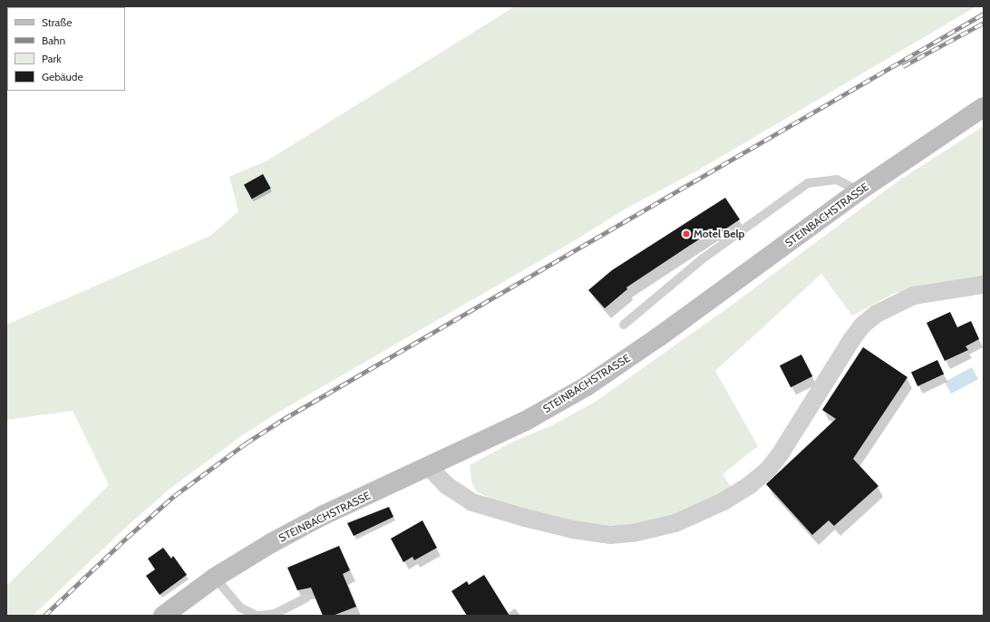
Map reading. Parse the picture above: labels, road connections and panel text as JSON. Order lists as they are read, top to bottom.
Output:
{
  "streets": {
    "main road": ["STEINBACHSTRASSE"]
  },
  "places": ["Motel Belp"],
  "legend": [
    "Straße",
    "Bahn",
    "Park",
    "Gebäude"
  ]
}
